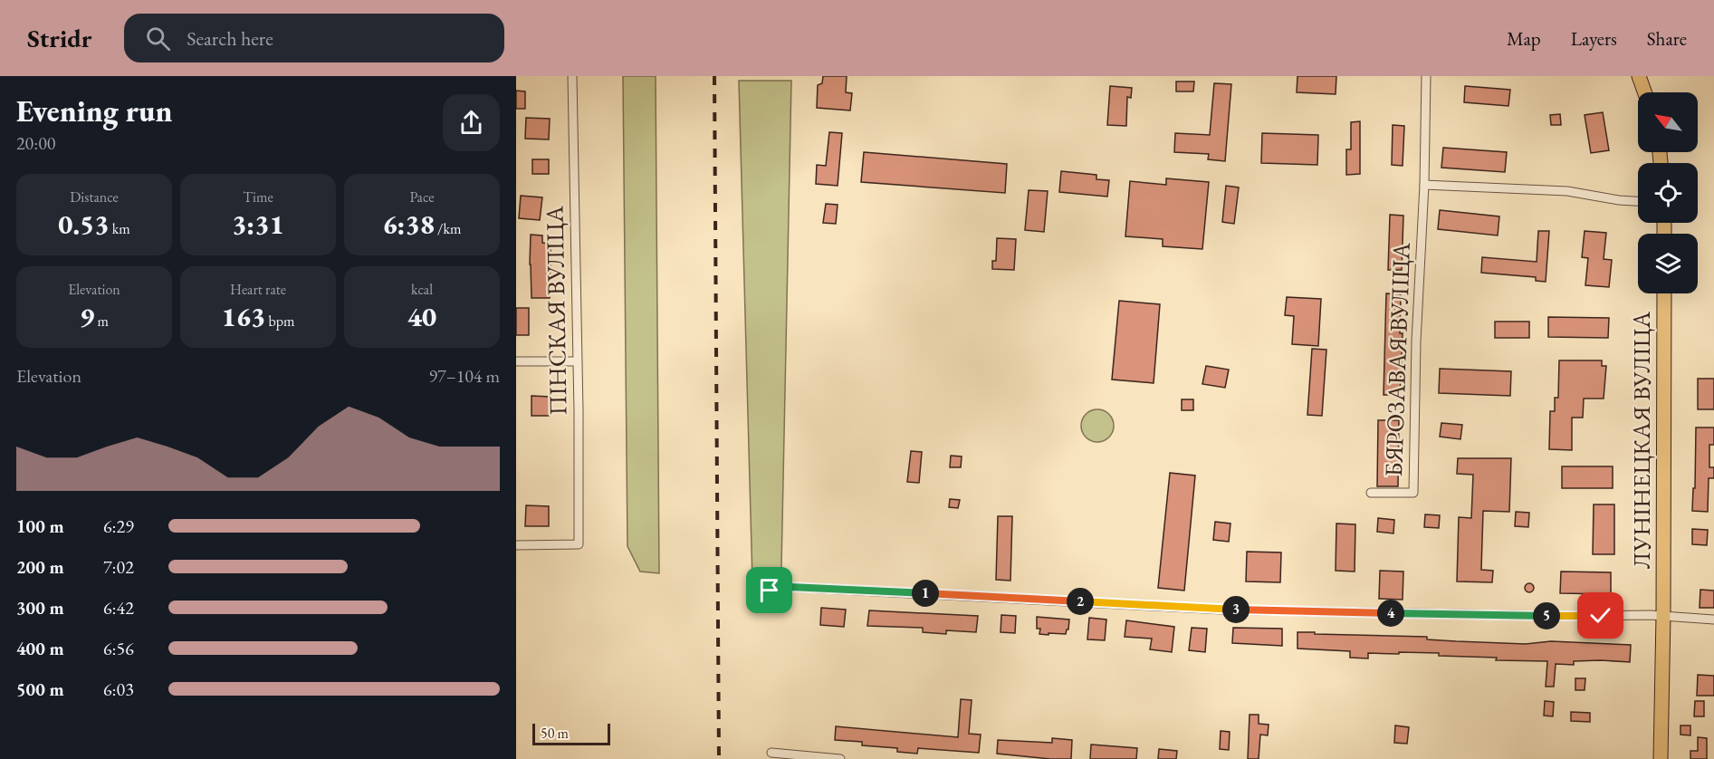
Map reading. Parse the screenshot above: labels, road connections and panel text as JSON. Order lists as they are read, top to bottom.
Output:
{
  "streets": {
    "main road": ["ЛУНІНЕЦКАЯ ВУЛІЦА"],
    "street": ["ПІНСКАЯ ВУЛІЦА", "БЯРОЗАВАЯ ВУЛІЦА"]
  },
  "scale_bar": "50 m",
  "north": "top left",
  "page": {
    "header": "Stridr",
    "search": "Search here",
    "nav": ["Map", "Layers", "Share"],
    "heading": ["Evening run", "20:00"],
    "stats": [
      ["Distance", "0.53 km"],
      ["Time", "3:31"],
      ["Pace", "6:38 /km"],
      ["Elevation", "9 m"],
      ["Heart rate", "163 bpm"],
      ["kcal", "40"]
    ],
    "chart": ["Elevation", "97–104 m"],
    "list": [
      {
        "name": "100 m",
        "note": "6:29"
      },
      {
        "name": "200 m",
        "note": "7:02"
      },
      {
        "name": "300 m",
        "note": "6:42"
      },
      {
        "name": "400 m",
        "note": "6:56"
      },
      {
        "name": "500 m",
        "note": "6:03"
      }
    ],
    "pins": [
      "1",
      "2",
      "3",
      "4",
      "5"
    ],
    "scale": "50 m"
  }
}
